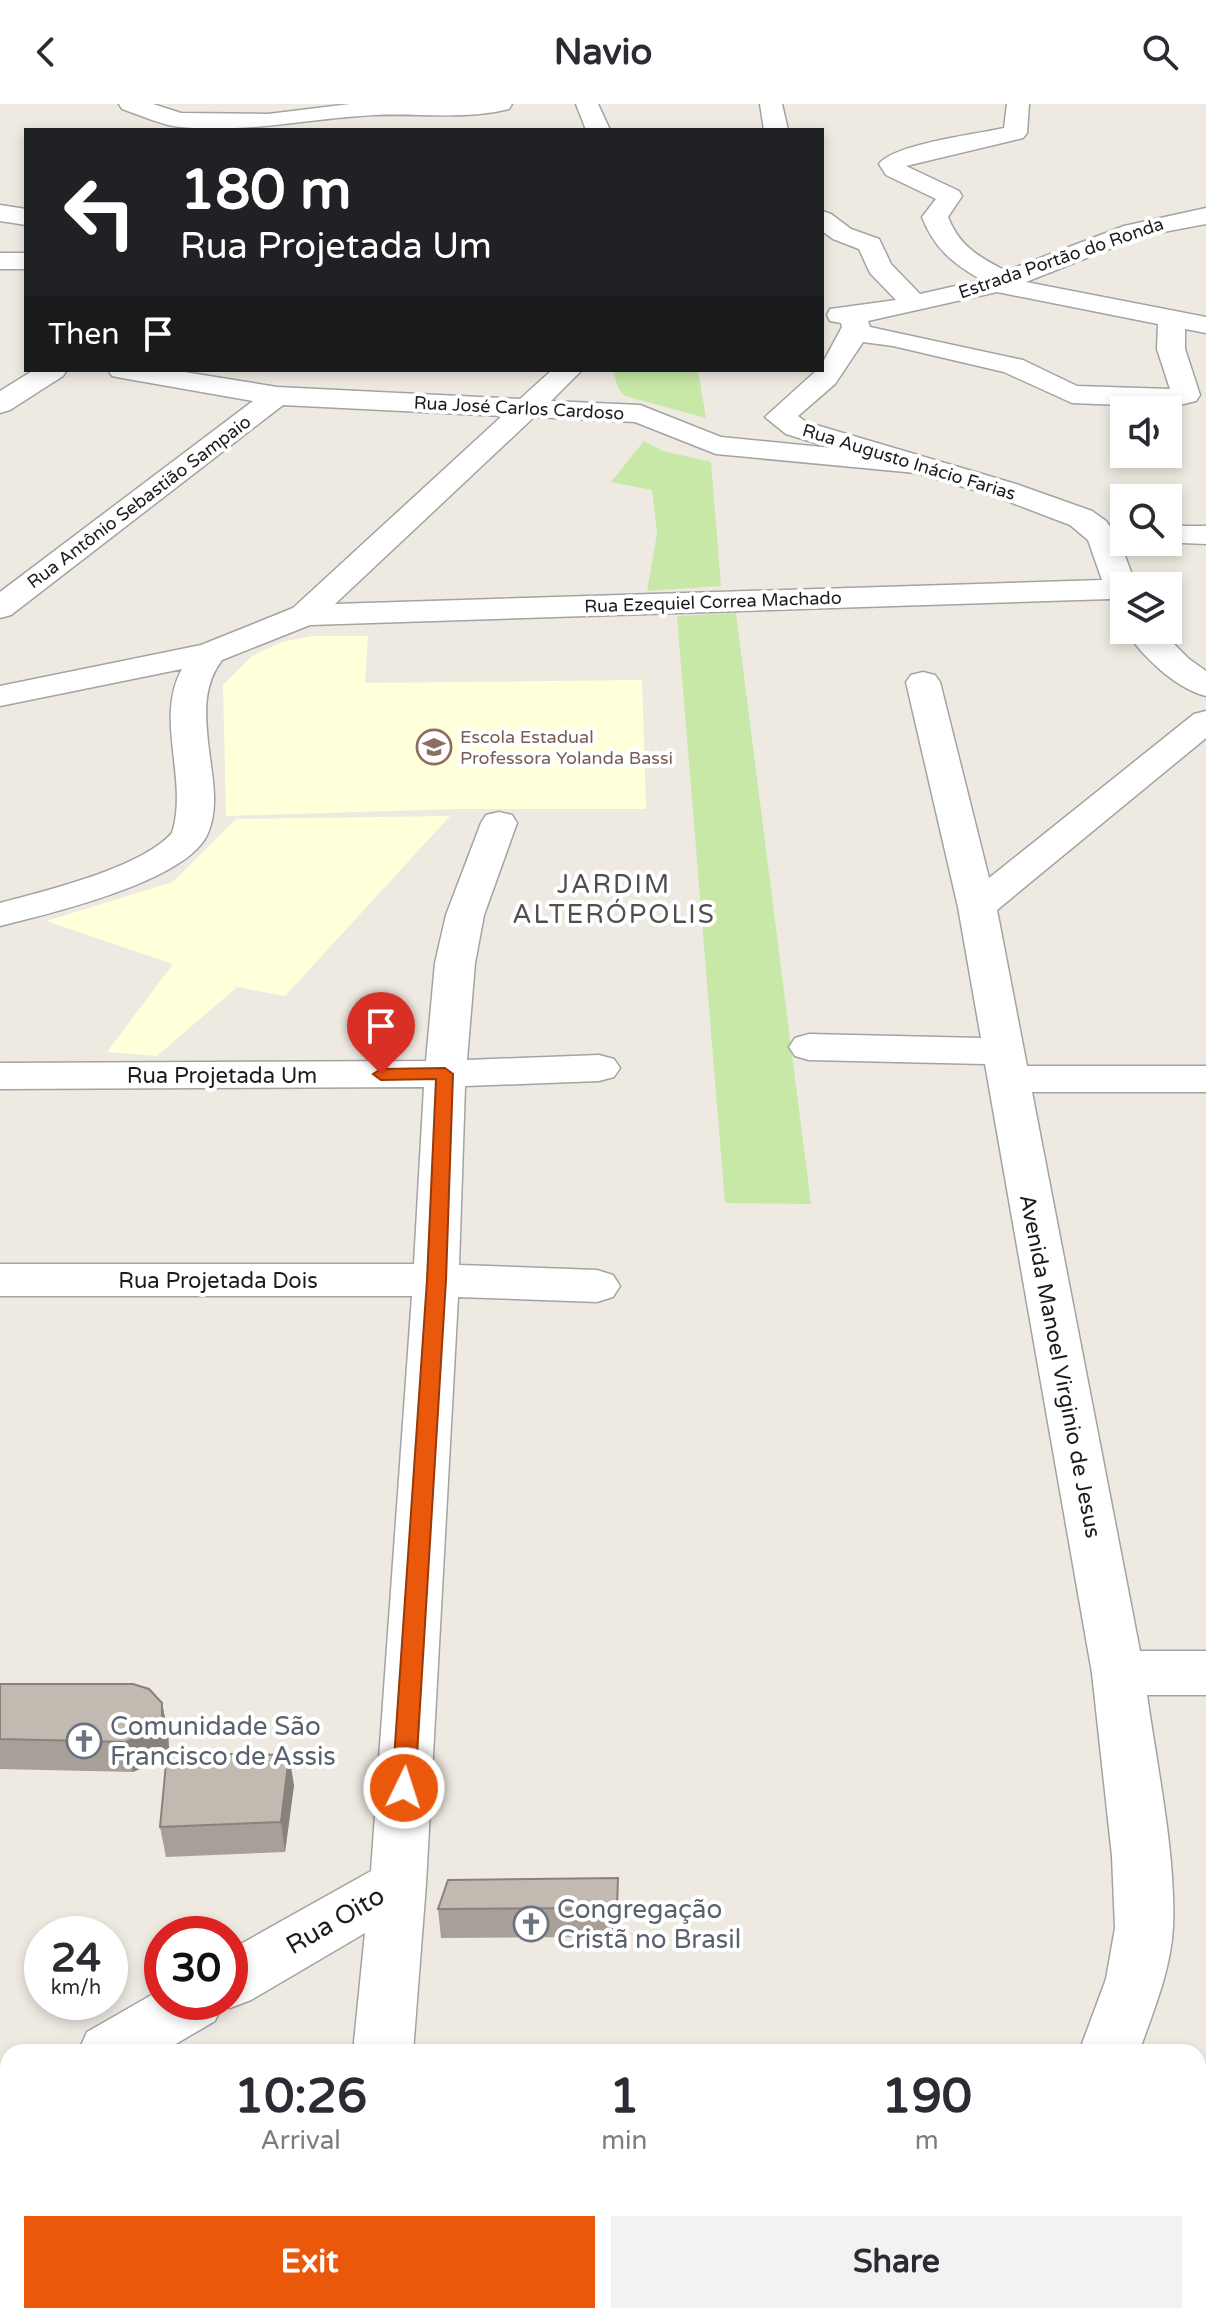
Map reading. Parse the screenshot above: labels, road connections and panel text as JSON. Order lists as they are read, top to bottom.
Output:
{
  "streets": {
    "street": [
      "Estrada Portão do Ronda",
      "Rua José Carlos Cardoso",
      "Rua Augusto Inácio Farias",
      "Rua Antônio Sebastião Sampaio",
      "Rua Ezequiel Correa Machado",
      "Rua Projetada Um",
      "Rua Projetada Dois",
      "Avenida Manoel Virginio de Jesus",
      "Rua Oito"
    ]
  },
  "crossings": [
    ["Estrada Portão do Ronda", "Rua Augusto Inácio Farias"],
    ["Rua José Carlos Cardoso", "Rua Augusto Inácio Farias"],
    ["Rua José Carlos Cardoso", "Rua Antônio Sebastião Sampaio"]
  ],
  "districts": ["JARDIM ALTERÓPOLIS"],
  "places": {
    "school or university": ["Escola Estadual Professora Yolanda Bassi"],
    "church": ["Comunidade São Francisco de Assis", "Congregação Cristã no Brasil"]
  },
  "page": {
    "header": "Navio",
    "turn": ["180 m", "Rua Projetada Um"],
    "then": "Then",
    "speed": "24 km/h",
    "limit": "30",
    "eta": [
      "10:26",
      "Arrival",
      "1",
      "min",
      "190",
      "m"
    ],
    "buttons": ["Exit", "Share"]
  }
}
